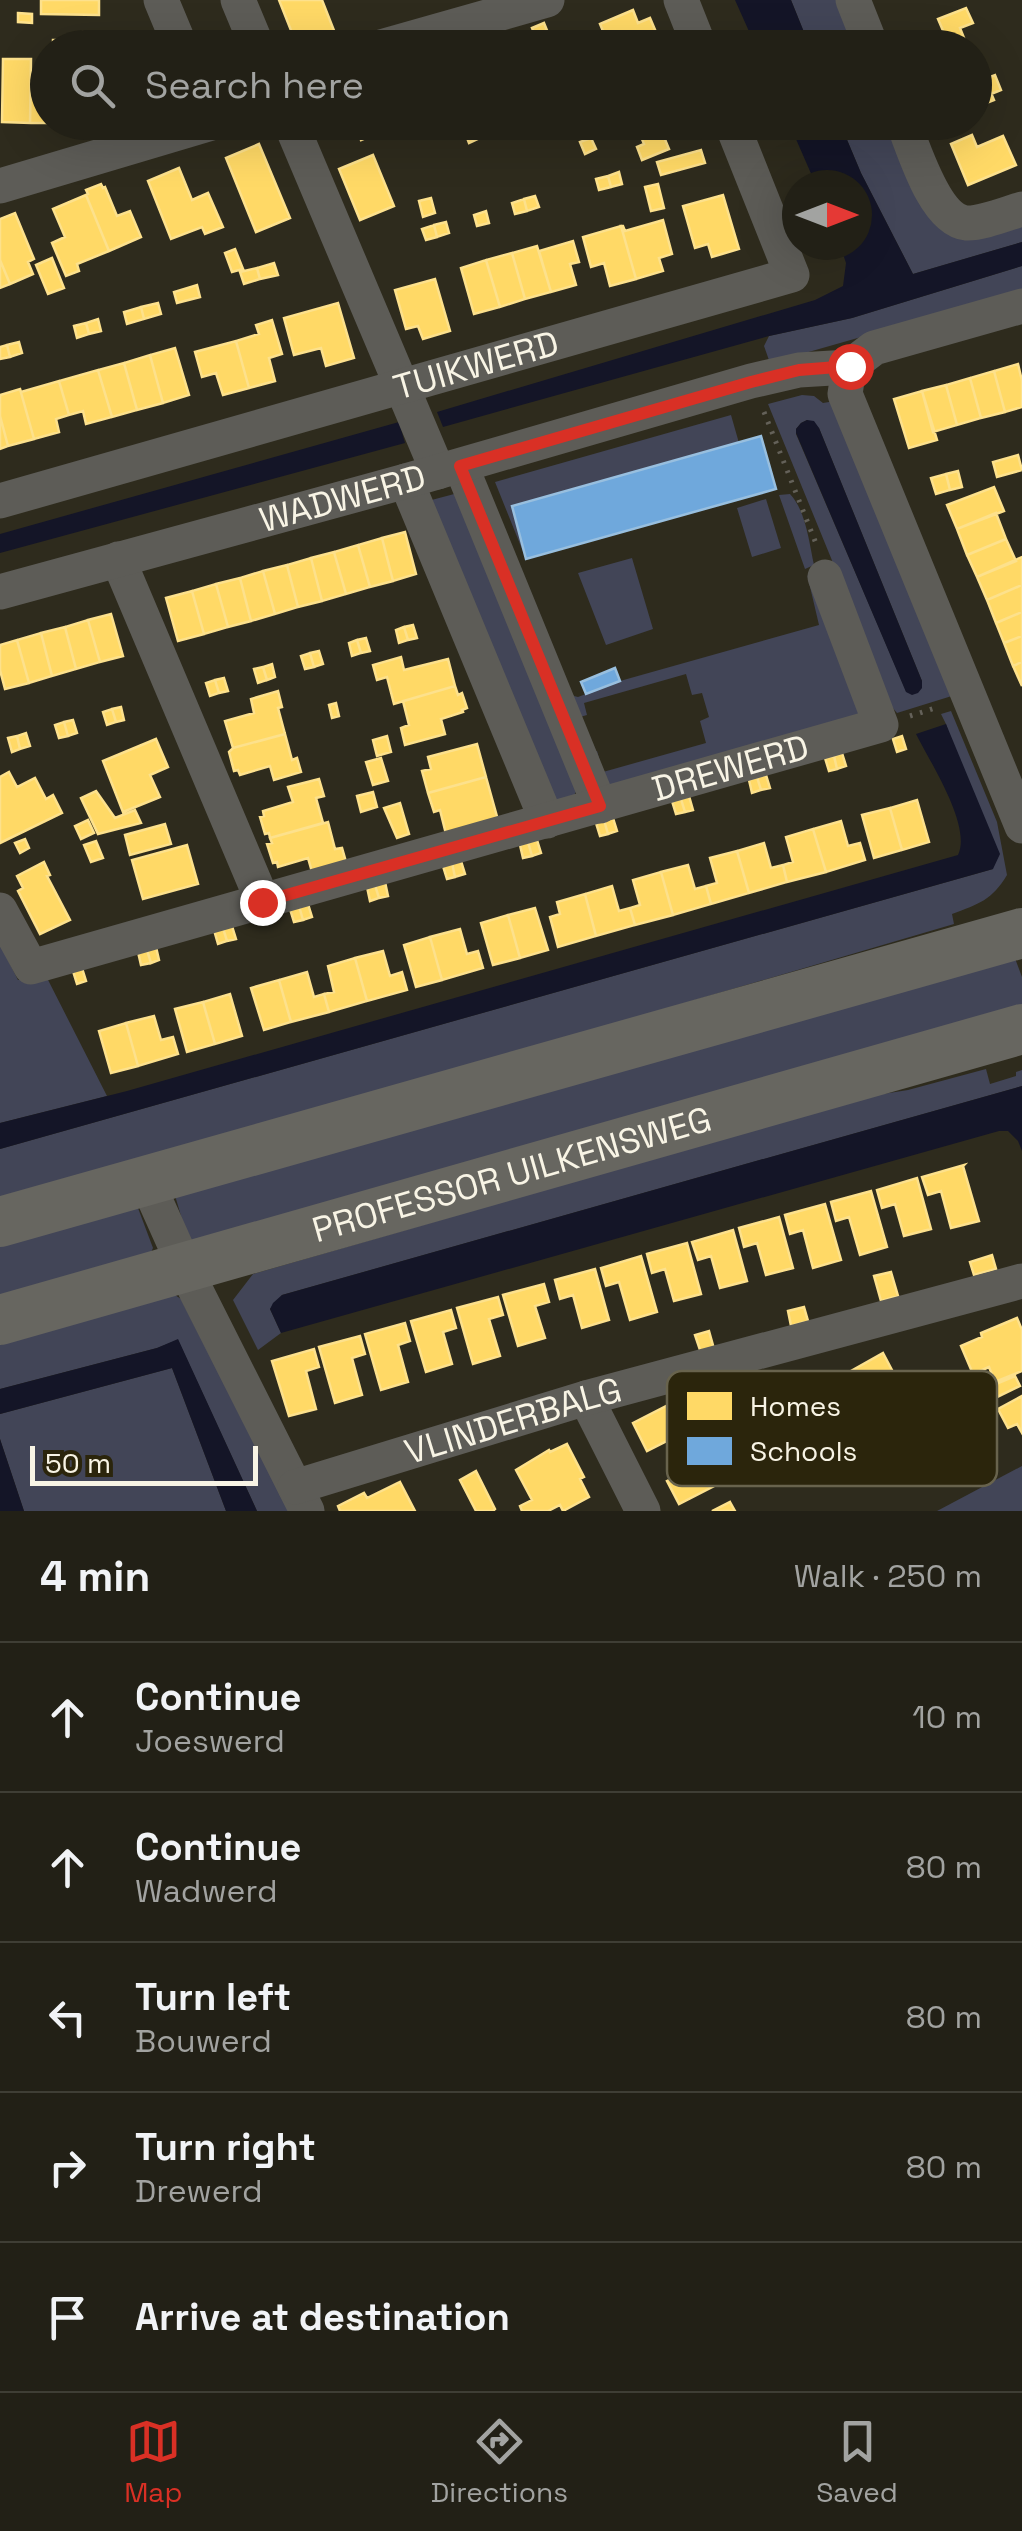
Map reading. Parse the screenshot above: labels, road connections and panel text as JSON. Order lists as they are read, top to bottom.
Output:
{
  "streets": {
    "street": [
      "TUIKWERD",
      "WADWERD",
      "DREWERD",
      "PROFESSOR UILKENSWEG",
      "VLINDERBALG"
    ]
  },
  "crossings": [
    ["PROFESSOR UILKENSWEG", "VLINDERBALG"]
  ],
  "legend": ["Homes", "Schools"],
  "scale_bar": "50 m",
  "north": "right",
  "page": {
    "search": "Search here",
    "scale": "50 m",
    "heading": ["4 min", "Walk · 250 m"],
    "list": [
      ["Continue", "Joeswerd", "10 m"],
      ["Continue", "Wadwerd", "80 m"],
      ["Turn left", "Bouwerd", "80 m"],
      ["Turn right", "Drewerd", "80 m"],
      "Arrive at destination"
    ],
    "nav": ["Map", "Directions", "Saved"]
  }
}
